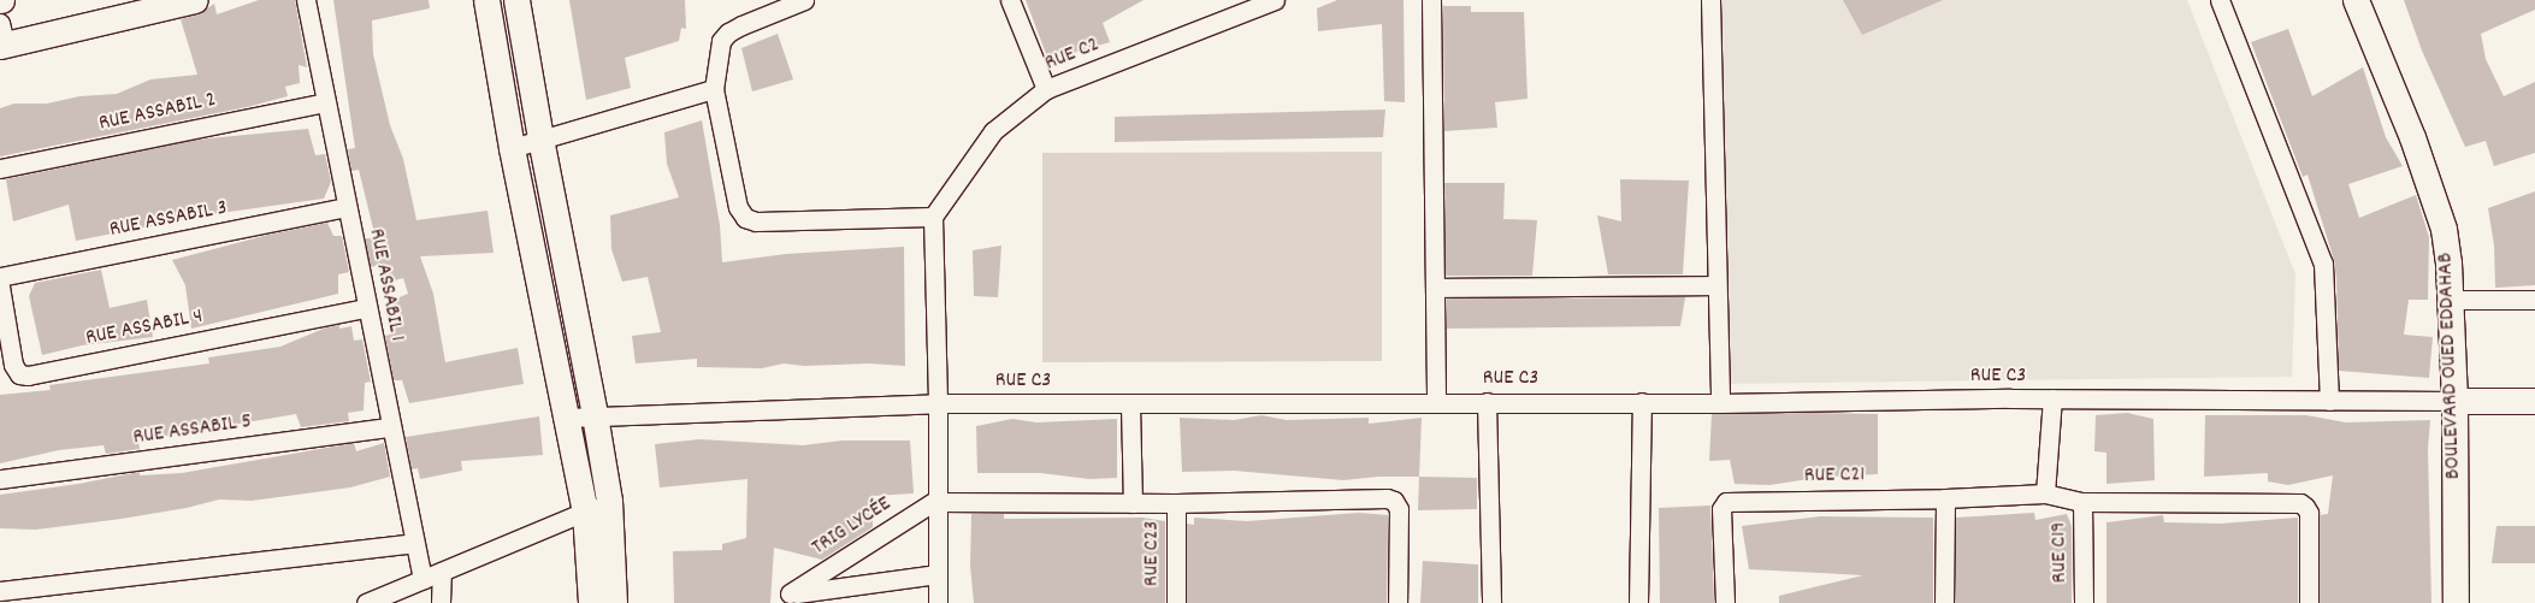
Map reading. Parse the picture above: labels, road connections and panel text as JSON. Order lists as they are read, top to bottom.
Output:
{
  "streets": {
    "main road": ["BOULEVARD OUED EDDAHAB"],
    "street": [
      "RUE C2",
      "RUE ASSABIL 2",
      "RUE ASSABIL 3",
      "RUE ASSABIL 1",
      "RUE ASSABIL 4",
      "RUE C3",
      "RUE ASSABIL 5",
      "RUE C21",
      "TRIG LYCÉE",
      "RUE C19",
      "RUE C23"
    ]
  },
  "crossings": [
    ["RUE ASSABIL 2", "RUE ASSABIL 1"],
    ["RUE ASSABIL 3", "RUE ASSABIL 1"],
    ["RUE ASSABIL 1", "RUE ASSABIL 4"],
    ["RUE ASSABIL 1", "RUE ASSABIL 5"],
    ["BOULEVARD OUED EDDAHAB", "RUE C3"],
    ["RUE C21", "RUE C19"]
  ]
}
